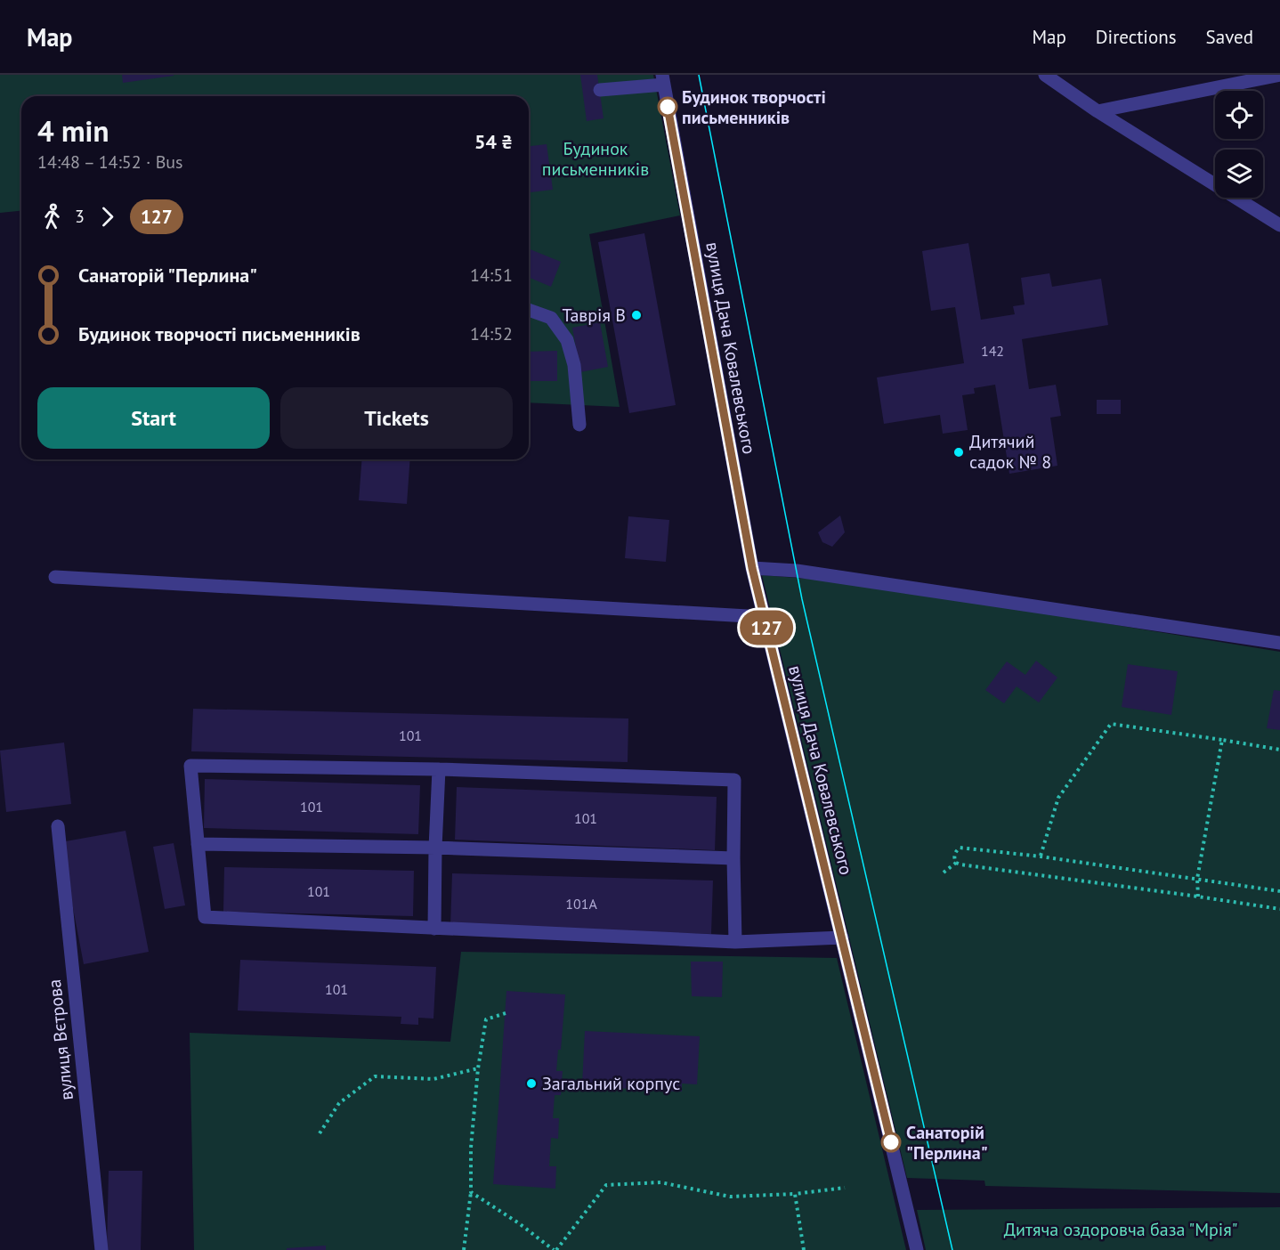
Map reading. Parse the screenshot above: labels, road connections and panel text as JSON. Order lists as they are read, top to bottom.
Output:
{
  "streets": {
    "street": ["вулиця Дача Ковалевського", "вулиця Вєтрова"]
  },
  "parks": ["Будинок письменників", "Дитяча оздоровча база \"Мрія\""],
  "places": [
    "Будинок творчості письменників",
    "Таврія В",
    "Дитячий садок № 8",
    "Загальний корпус",
    "Санаторій \"Перлина\""
  ],
  "lines": ["bus line 127"],
  "house_numbers": [
    "142",
    "101",
    "101",
    "101",
    "101",
    "101А",
    "101"
  ],
  "page": {
    "header": "Map",
    "nav": ["Map", "Directions", "Saved"],
    "on_map": "127",
    "heading": ["4 min", "14:48 – 14:52 · Bus", "54 ₴"],
    "legs": ["3", "127"],
    "list": [
      {
        "name": "Санаторій \"Перлина\"",
        "value": "14:51"
      },
      {
        "name": "Будинок творчості письменників",
        "value": "14:52"
      }
    ],
    "buttons": ["Start", "Tickets"]
  }
}
